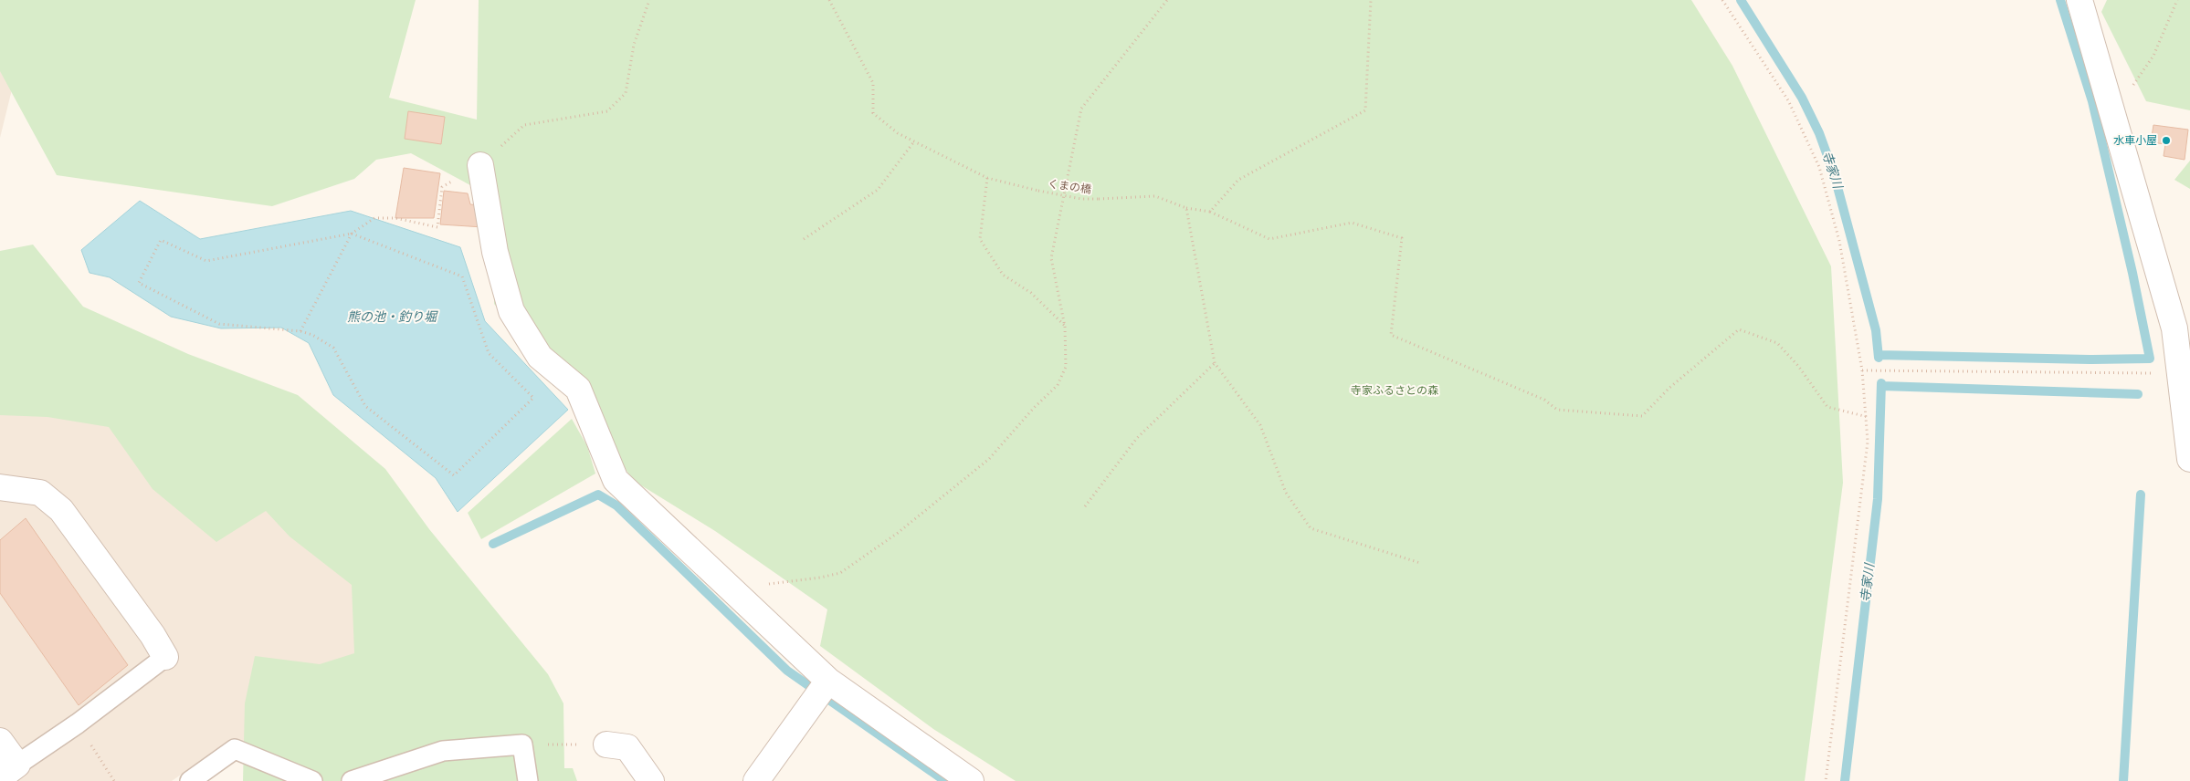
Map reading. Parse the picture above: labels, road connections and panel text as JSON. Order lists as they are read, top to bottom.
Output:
{
  "streets": {
    "path": ["くまの橋"]
  },
  "water": ["寺家川", "熊の池・釣り堀"],
  "parks": ["寺家ふるさとの森"],
  "places": ["水車小屋"]
}
